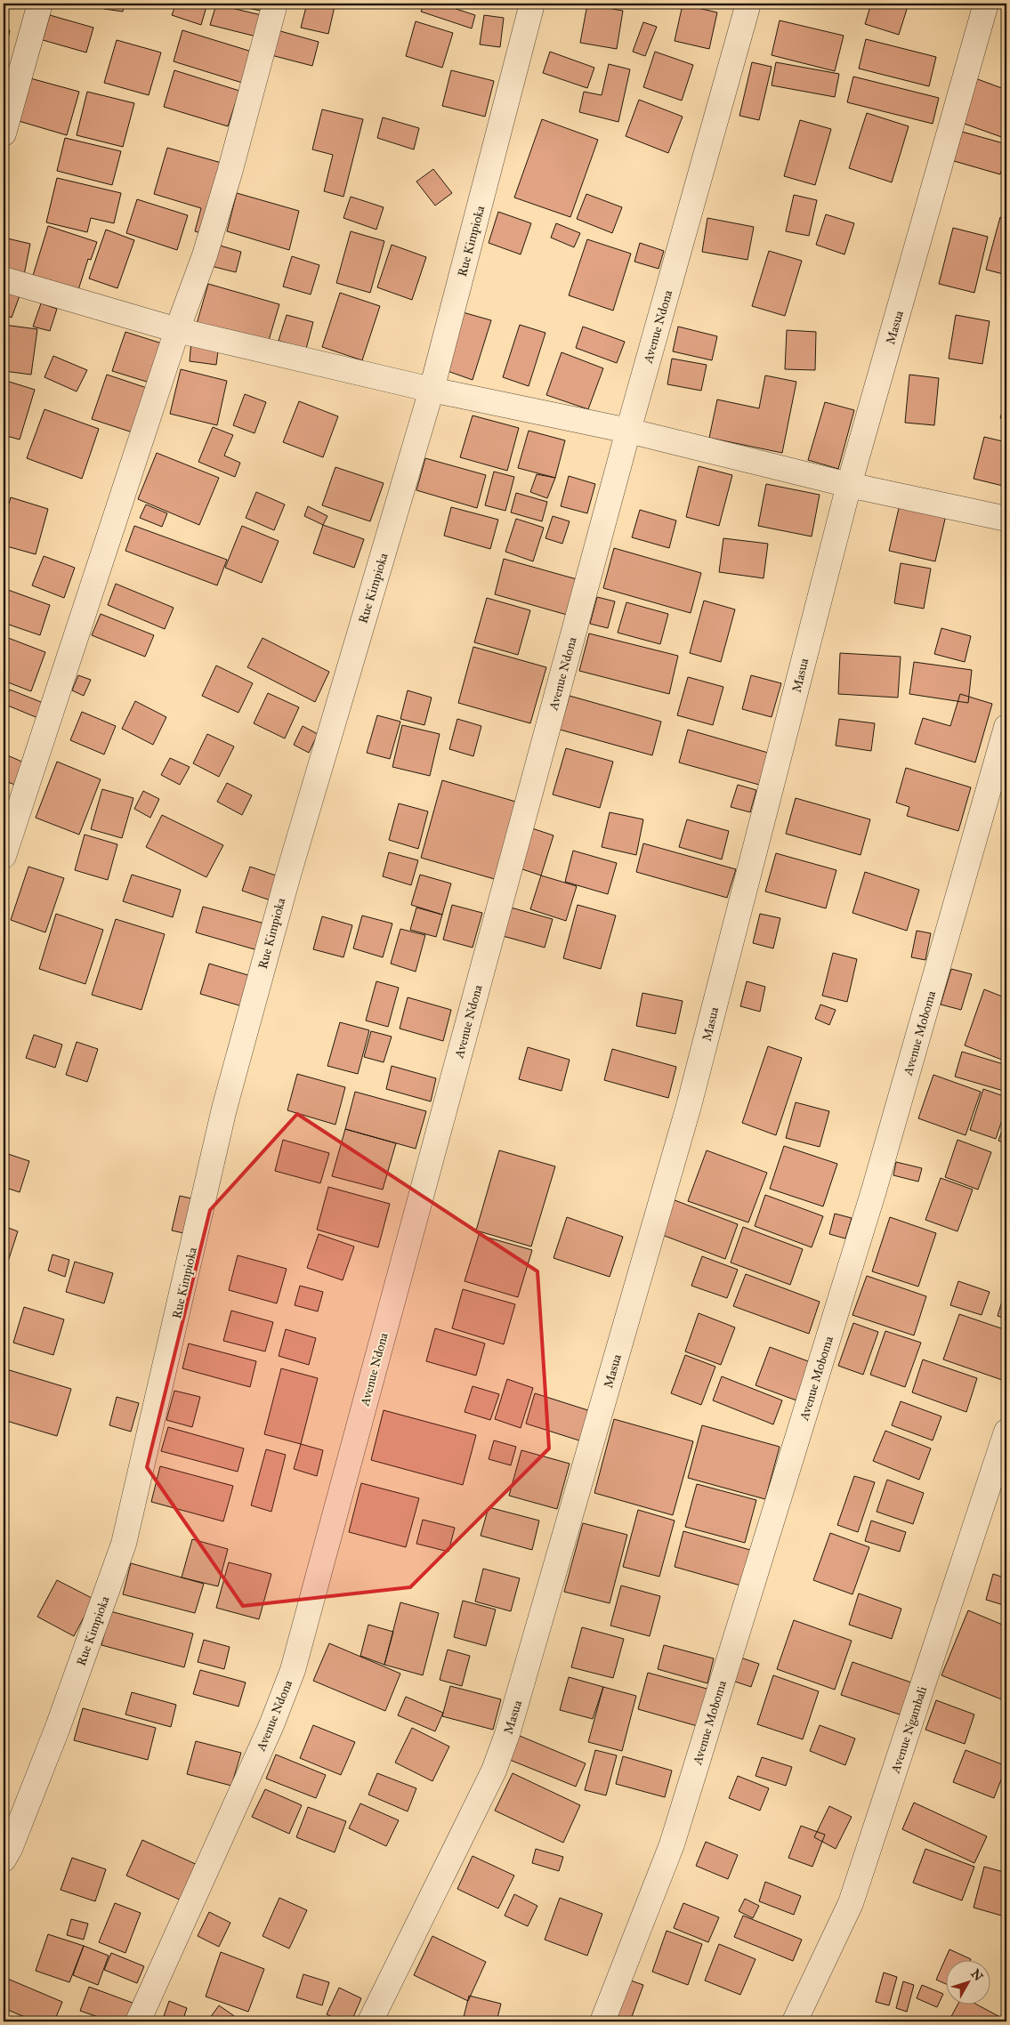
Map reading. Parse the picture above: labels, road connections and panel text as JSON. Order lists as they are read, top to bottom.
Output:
{
  "streets": {
    "street": [
      "Rue Kimpioka",
      "Avenue Ndona",
      "Masua",
      "Avenue Moboma",
      "Avenue Ngambali"
    ]
  },
  "north": "top right"
}
